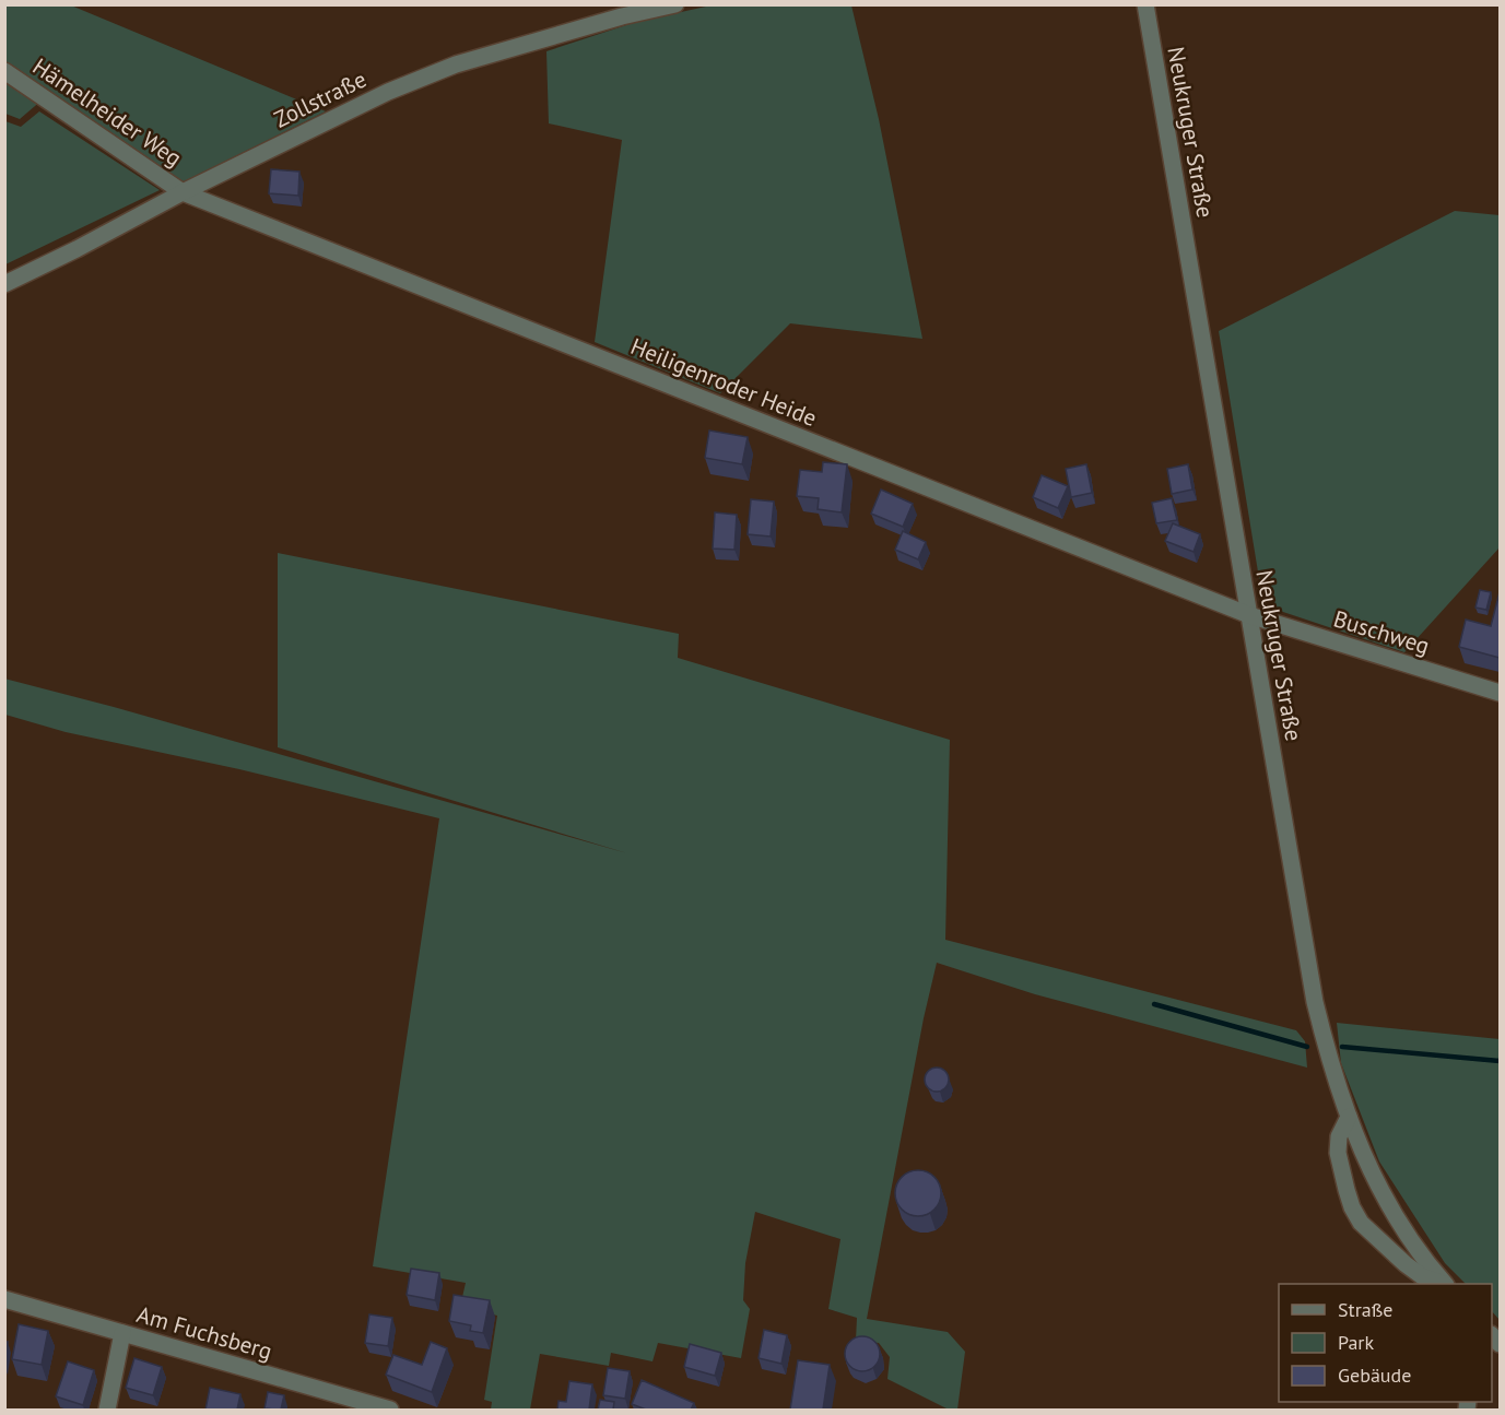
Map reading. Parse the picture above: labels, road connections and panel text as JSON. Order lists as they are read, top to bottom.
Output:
{
  "streets": {
    "street": [
      "Zollstraße",
      "Hämelheider Weg",
      "Neukruger Straße",
      "Heiligenroder Heide",
      "Buschweg",
      "Am Fuchsberg"
    ]
  },
  "crossings": [
    ["Zollstraße", "Hämelheider Weg"],
    ["Zollstraße", "Heiligenroder Heide"],
    ["Hämelheider Weg", "Heiligenroder Heide"],
    ["Neukruger Straße", "Heiligenroder Heide"],
    ["Neukruger Straße", "Buschweg"],
    ["Heiligenroder Heide", "Buschweg"]
  ],
  "legend": ["Straße", "Park", "Gebäude"]
}
